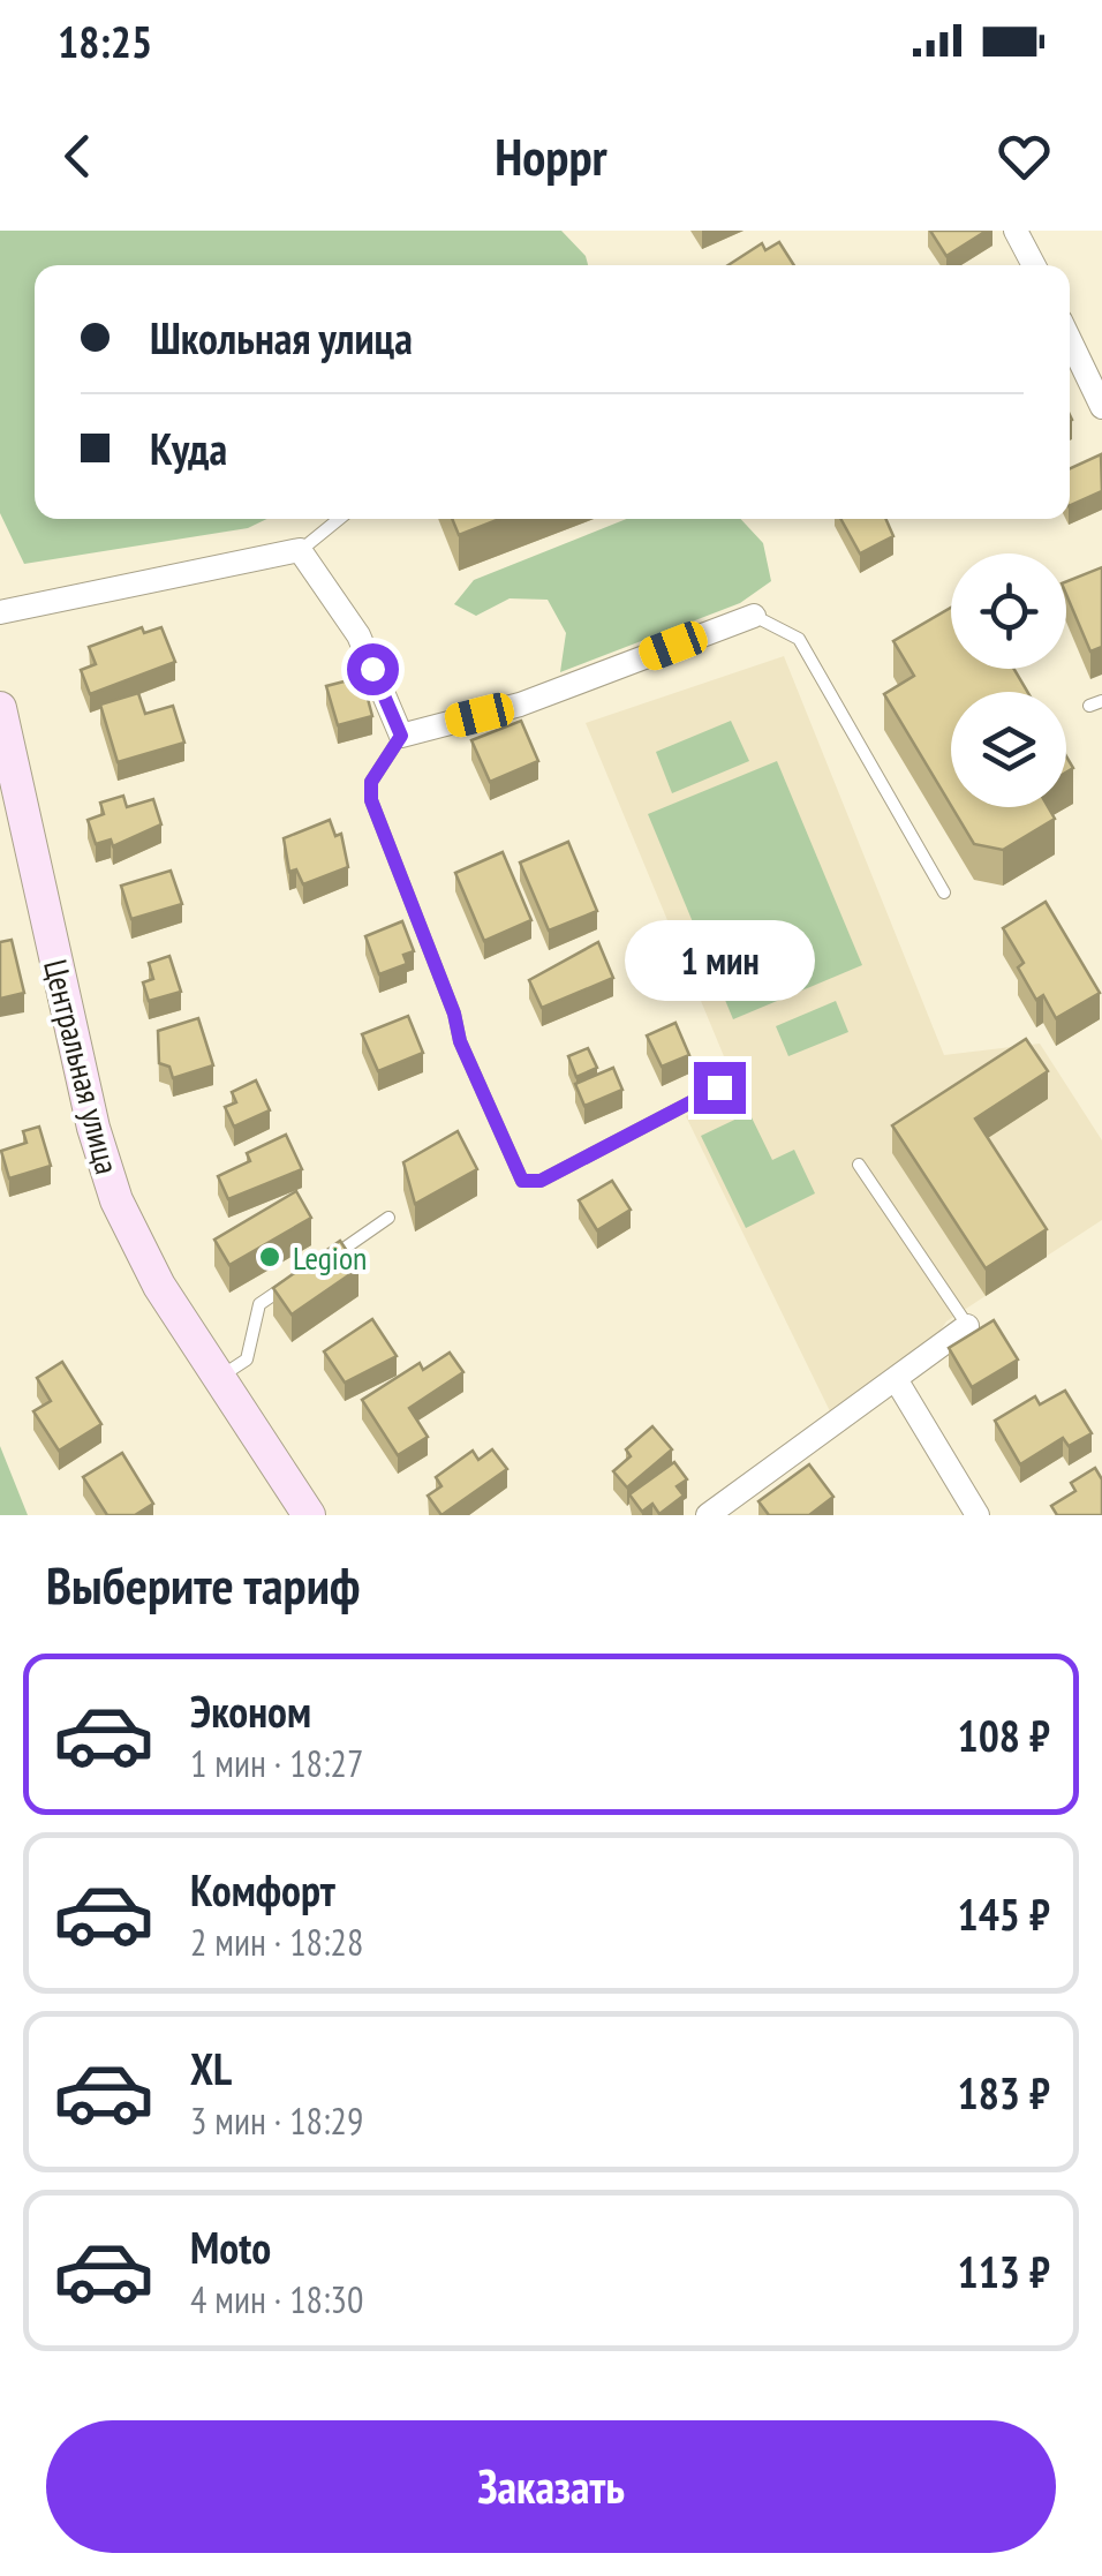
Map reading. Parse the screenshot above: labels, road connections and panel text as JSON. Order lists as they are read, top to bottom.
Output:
{
  "streets": {
    "main road": ["Центральная улица"]
  },
  "places": ["Legion"],
  "page": {
    "status": "18:25",
    "header": "Hoppr",
    "banner": ["Школьная улица", "Куда"],
    "bubble": "1 мин",
    "heading": "Выберите тариф",
    "list": [
      {
        "name": "Эконом",
        "note": "1 мин · 18:27",
        "value": "108 ₽"
      },
      {
        "name": "Комфорт",
        "note": "2 мин · 18:28",
        "value": "145 ₽"
      },
      {
        "name": "XL",
        "note": "3 мин · 18:29",
        "value": "183 ₽"
      },
      {
        "name": "Moto",
        "note": "4 мин · 18:30",
        "value": "113 ₽"
      }
    ],
    "buttons": "Заказать"
  }
}
